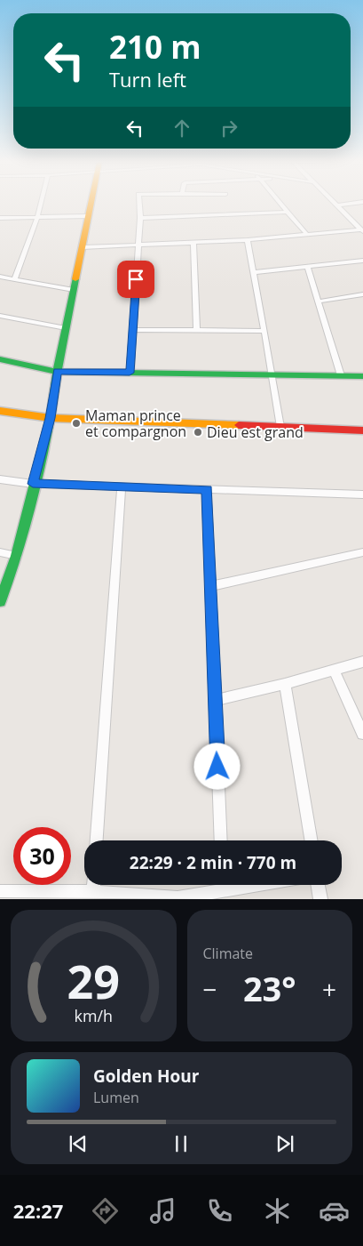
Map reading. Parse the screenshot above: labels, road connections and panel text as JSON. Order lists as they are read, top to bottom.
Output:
{
  "places": ["Maman prince et compargnon", "Dieu est grand"],
  "page": {
    "turn": ["210 m", "Turn left"],
    "limit": "30",
    "trip": "22:29 · 2 min · 770 m",
    "tile": "Climate",
    "heat": ["−", "23°", "+"],
    "song": ["Golden Hour", "Lumen"],
    "tabs": "22:27",
    "gauge": ["29", "km/h"]
  }
}
